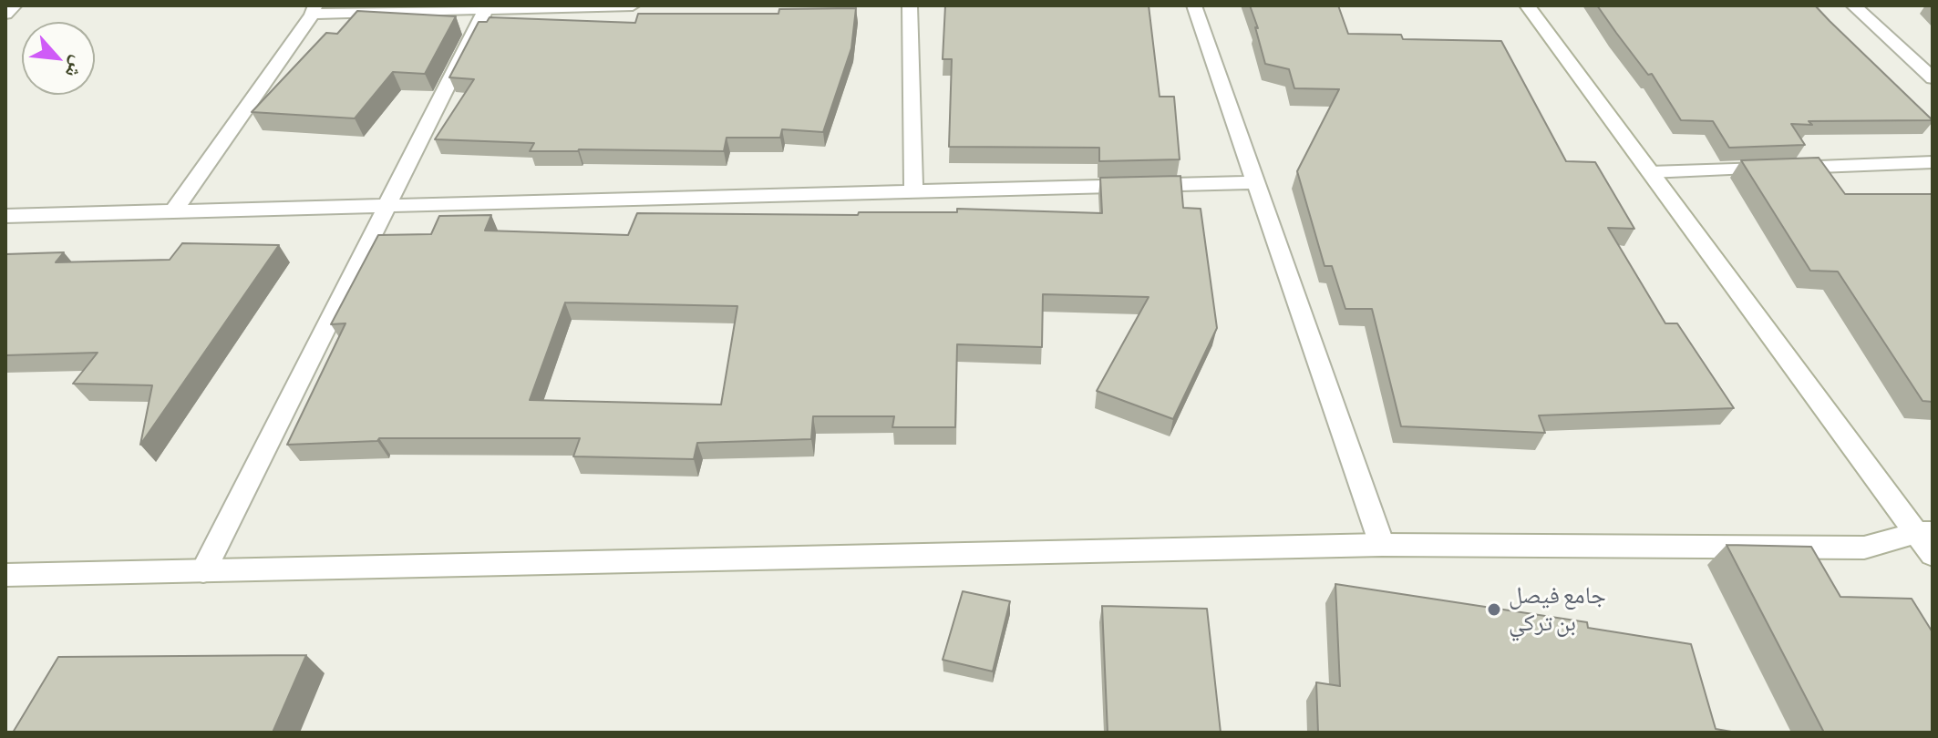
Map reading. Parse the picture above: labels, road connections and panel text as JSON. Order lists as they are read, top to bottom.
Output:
{
  "places": ["جامع فيصل بن تركي"],
  "north": "bottom right"
}
